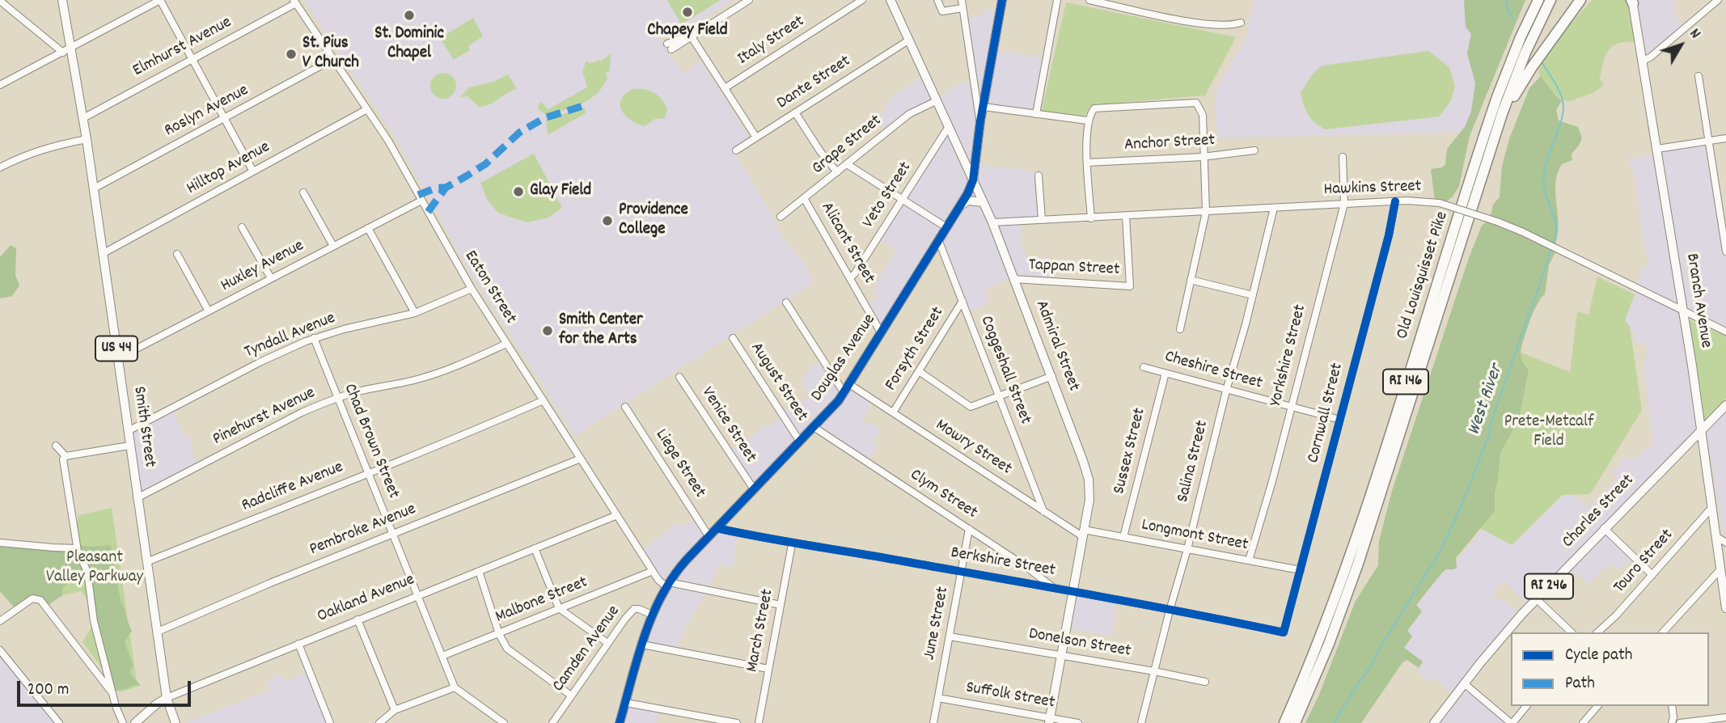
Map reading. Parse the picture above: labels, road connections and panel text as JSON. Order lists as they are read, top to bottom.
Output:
{
  "streets": {
    "highway": ["Old Louisquisset Pike", "RI 146"],
    "main road": [
      "Branch Avenue",
      "Admiral Street",
      "US 44",
      "Douglas Avenue",
      "Smith Street",
      "Charles Street",
      "RI 246",
      "Oakland Avenue"
    ],
    "street": [
      "Italy Street",
      "Elmhurst Avenue",
      "Dante Street",
      "Roslyn Avenue",
      "Anchor Street",
      "Grape Street",
      "Hilltop Avenue",
      "Hawkins Street",
      "Veto Street",
      "Alicant Street",
      "Huxley Avenue",
      "Tappan Street",
      "Eaton Street",
      "Tyndall Avenue",
      "Forsyth Street",
      "Yorkshire Street",
      "Coggeshall Street",
      "Cheshire Street",
      "August Street",
      "Cornwall Street",
      "Pinehurst Avenue",
      "Venice Street",
      "Chad Brown Street",
      "Mowry Street",
      "Sussex Street",
      "Salina Street",
      "Liege Street",
      "Radcliffe Avenue",
      "Clym Street",
      "Pembroke Avenue",
      "Longmont Street",
      "Touro Street",
      "Berkshire Street",
      "Malbone Street",
      "June Street",
      "March Street",
      "Donelson Street",
      "Camden Avenue",
      "Suffolk Street"
    ]
  },
  "crossings": [
    ["Elmhurst Avenue", "Eaton Street"],
    ["Elmhurst Avenue", "Smith Street"],
    ["Dante Street", "Admiral Street"],
    ["Roslyn Avenue", "Eaton Street"],
    ["Roslyn Avenue", "Smith Street"],
    ["Grape Street", "Alicant Street"],
    ["Grape Street", "Admiral Street"],
    ["Hilltop Avenue", "Eaton Street"],
    ["Hilltop Avenue", "Smith Street"],
    ["Hawkins Street", "Tappan Street"],
    ["Hawkins Street", "Branch Avenue"],
    ["Hawkins Street", "Admiral Street"],
    ["Hawkins Street", "Yorkshire Street"],
    ["Hawkins Street", "Cornwall Street"],
    ["Hawkins Street", "Salina Street"],
    ["Veto Street", "Alicant Street"],
    ["Veto Street", "Admiral Street"],
    ["Alicant Street", "Douglas Avenue"],
    ["Huxley Avenue", "Eaton Street"],
    ["Huxley Avenue", "Smith Street"],
    ["Tappan Street", "Admiral Street"],
    ["Old Louisquisset Pike", "RI 146"],
    ["Eaton Street", "Tyndall Avenue"],
    ["Eaton Street", "Douglas Avenue"],
    ["Eaton Street", "Pinehurst Avenue"],
    ["Eaton Street", "Radcliffe Avenue"],
    ["Eaton Street", "Pembroke Avenue"],
    ["Eaton Street", "Oakland Avenue"],
    ["Eaton Street", "Malbone Street"],
    ["Branch Avenue", "Charles Street"],
    ["Branch Avenue", "Touro Street"],
    ["Tyndall Avenue", "Smith Street"],
    ["Tyndall Avenue", "Chad Brown Street"],
    ["Admiral Street", "Douglas Avenue"],
    ["Admiral Street", "Mowry Street"],
    ["Admiral Street", "Longmont Street"],
    ["Admiral Street", "Berkshire Street"],
    ["Admiral Street", "Donelson Street"],
    ["Admiral Street", "Suffolk Street"],
    ["Forsyth Street", "Coggeshall Street"],
    ["Forsyth Street", "Mowry Street"],
    ["Yorkshire Street", "Cheshire Street"],
    ["Yorkshire Street", "Longmont Street"],
    ["Douglas Avenue", "Coggeshall Street"],
    ["Douglas Avenue", "August Street"],
    ["Douglas Avenue", "Venice Street"],
    ["Douglas Avenue", "Mowry Street"],
    ["Douglas Avenue", "Liege Street"],
    ["Douglas Avenue", "Clym Street"],
    ["Douglas Avenue", "Berkshire Street"],
    ["Douglas Avenue", "Camden Avenue"],
    ["Coggeshall Street", "Mowry Street"],
    ["Cheshire Street", "Cornwall Street"],
    ["Cheshire Street", "Sussex Street"],
    ["Cheshire Street", "Salina Street"],
    ["Cornwall Street", "Longmont Street"],
    ["Cornwall Street", "Berkshire Street"],
    ["Pinehurst Avenue", "Smith Street"],
    ["Pinehurst Avenue", "Chad Brown Street"],
    ["Smith Street", "Radcliffe Avenue"],
    ["Smith Street", "Pembroke Avenue"],
    ["Smith Street", "Oakland Avenue"],
    ["Chad Brown Street", "Radcliffe Avenue"],
    ["Chad Brown Street", "Pembroke Avenue"],
    ["Chad Brown Street", "Oakland Avenue"],
    ["Chad Brown Street", "Malbone Street"],
    ["Mowry Street", "Longmont Street"],
    ["Sussex Street", "Longmont Street"],
    ["Salina Street", "Longmont Street"],
    ["Salina Street", "Berkshire Street"],
    ["Salina Street", "Donelson Street"],
    ["Clym Street", "Berkshire Street"],
    ["Clym Street", "June Street"],
    ["Berkshire Street", "June Street"],
    ["Berkshire Street", "March Street"],
    ["June Street", "Donelson Street"],
    ["June Street", "Suffolk Street"]
  ],
  "water": ["West River"],
  "parks": ["Prete-Metcalf Field", "Pleasant Valley Parkway"],
  "places": [
    "Chapey Field",
    "St. Dominic Chapel",
    "St. Pius V Church",
    "Glay Field",
    "Providence College",
    "Smith Center for the Arts"
  ],
  "legend": ["Cycle path", "Path"],
  "scale_bar": "200 m",
  "north": "top right"
}
